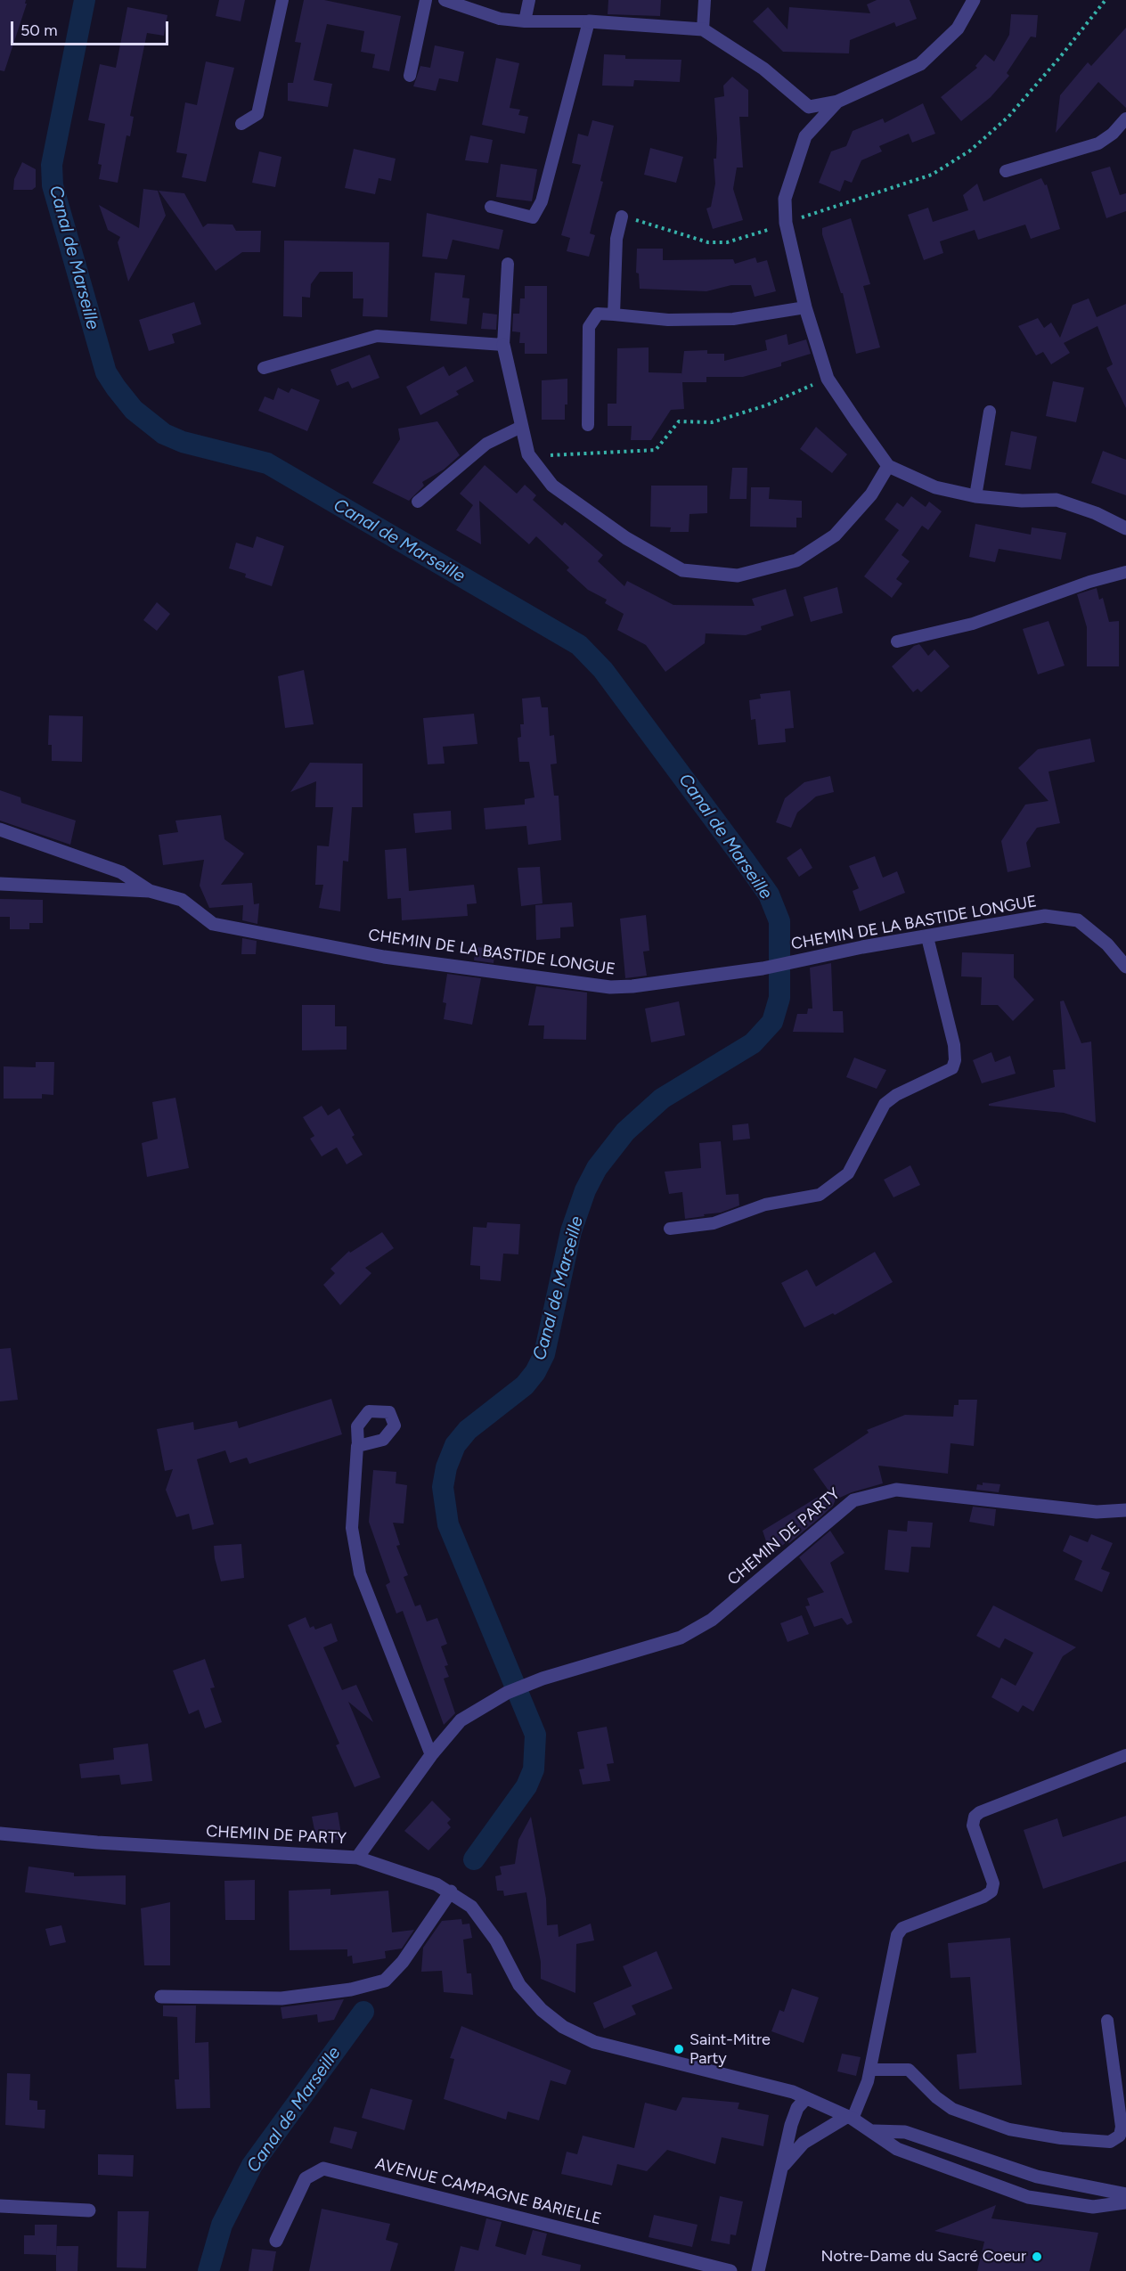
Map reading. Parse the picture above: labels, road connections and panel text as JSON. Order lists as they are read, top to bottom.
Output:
{
  "streets": {
    "street": ["CHEMIN DE LA BASTIDE LONGUE", "CHEMIN DE PARTY", "AVENUE CAMPAGNE BARIELLE"]
  },
  "water": ["Canal de Marseille"],
  "places": ["Saint-Mitre Party", "Notre-Dame du Sacré Coeur"],
  "scale_bar": "50 m"
}
